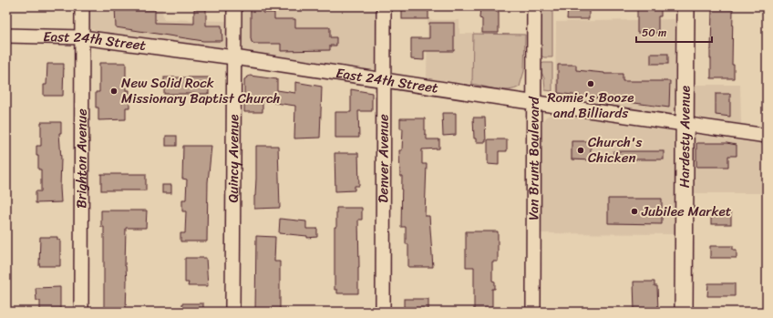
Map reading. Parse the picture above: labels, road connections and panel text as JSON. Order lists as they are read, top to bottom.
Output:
{
  "streets": {
    "main road": ["Hardesty Avenue"],
    "street": [
      "East 24th Street",
      "Brighton Avenue",
      "Quincy Avenue",
      "Denver Avenue",
      "Van Brunt Boulevard"
    ]
  },
  "crossings": [
    ["East 24th Street", "Hardesty Avenue"],
    ["East 24th Street", "Brighton Avenue"],
    ["East 24th Street", "Quincy Avenue"],
    ["East 24th Street", "Denver Avenue"],
    ["East 24th Street", "Van Brunt Boulevard"]
  ],
  "places": [
    "Romie's Booze and Billiards",
    "New Solid Rock Missionary Baptist Church",
    "Church's Chicken",
    "Jubilee Market"
  ],
  "scale_bar": "50 m"
}
